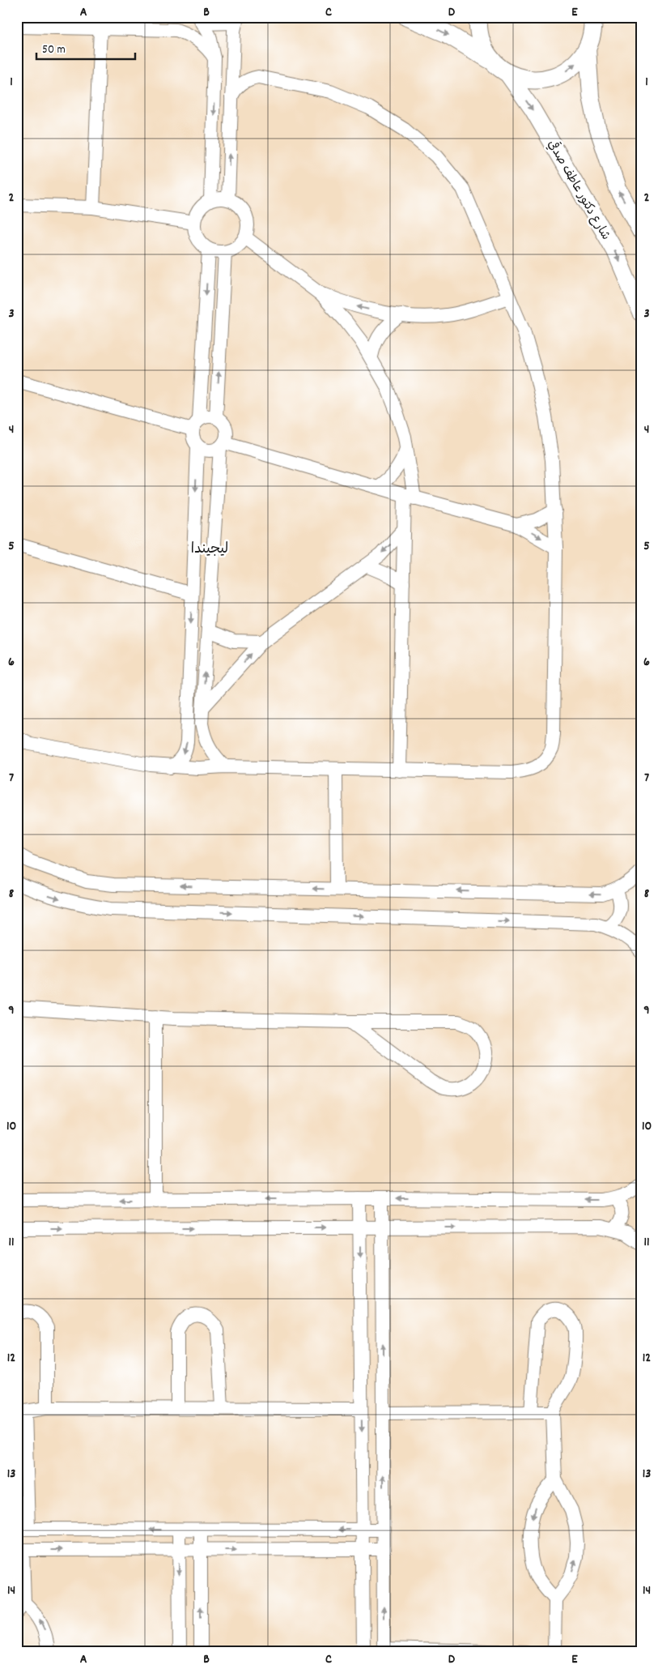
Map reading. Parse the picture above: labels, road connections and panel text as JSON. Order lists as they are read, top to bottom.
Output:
{
  "streets": {
    "street": ["شارع دكتور عاطف صدقي"]
  },
  "districts": ["ليجيندا"],
  "scale_bar": "50 m",
  "grid": {
    "columns": [
      "A",
      "B",
      "C",
      "D",
      "E"
    ],
    "rows": [
      "1",
      "2",
      "3",
      "4",
      "5",
      "6",
      "7",
      "8",
      "9",
      "10",
      "11",
      "12",
      "13",
      "14"
    ]
  }
}
